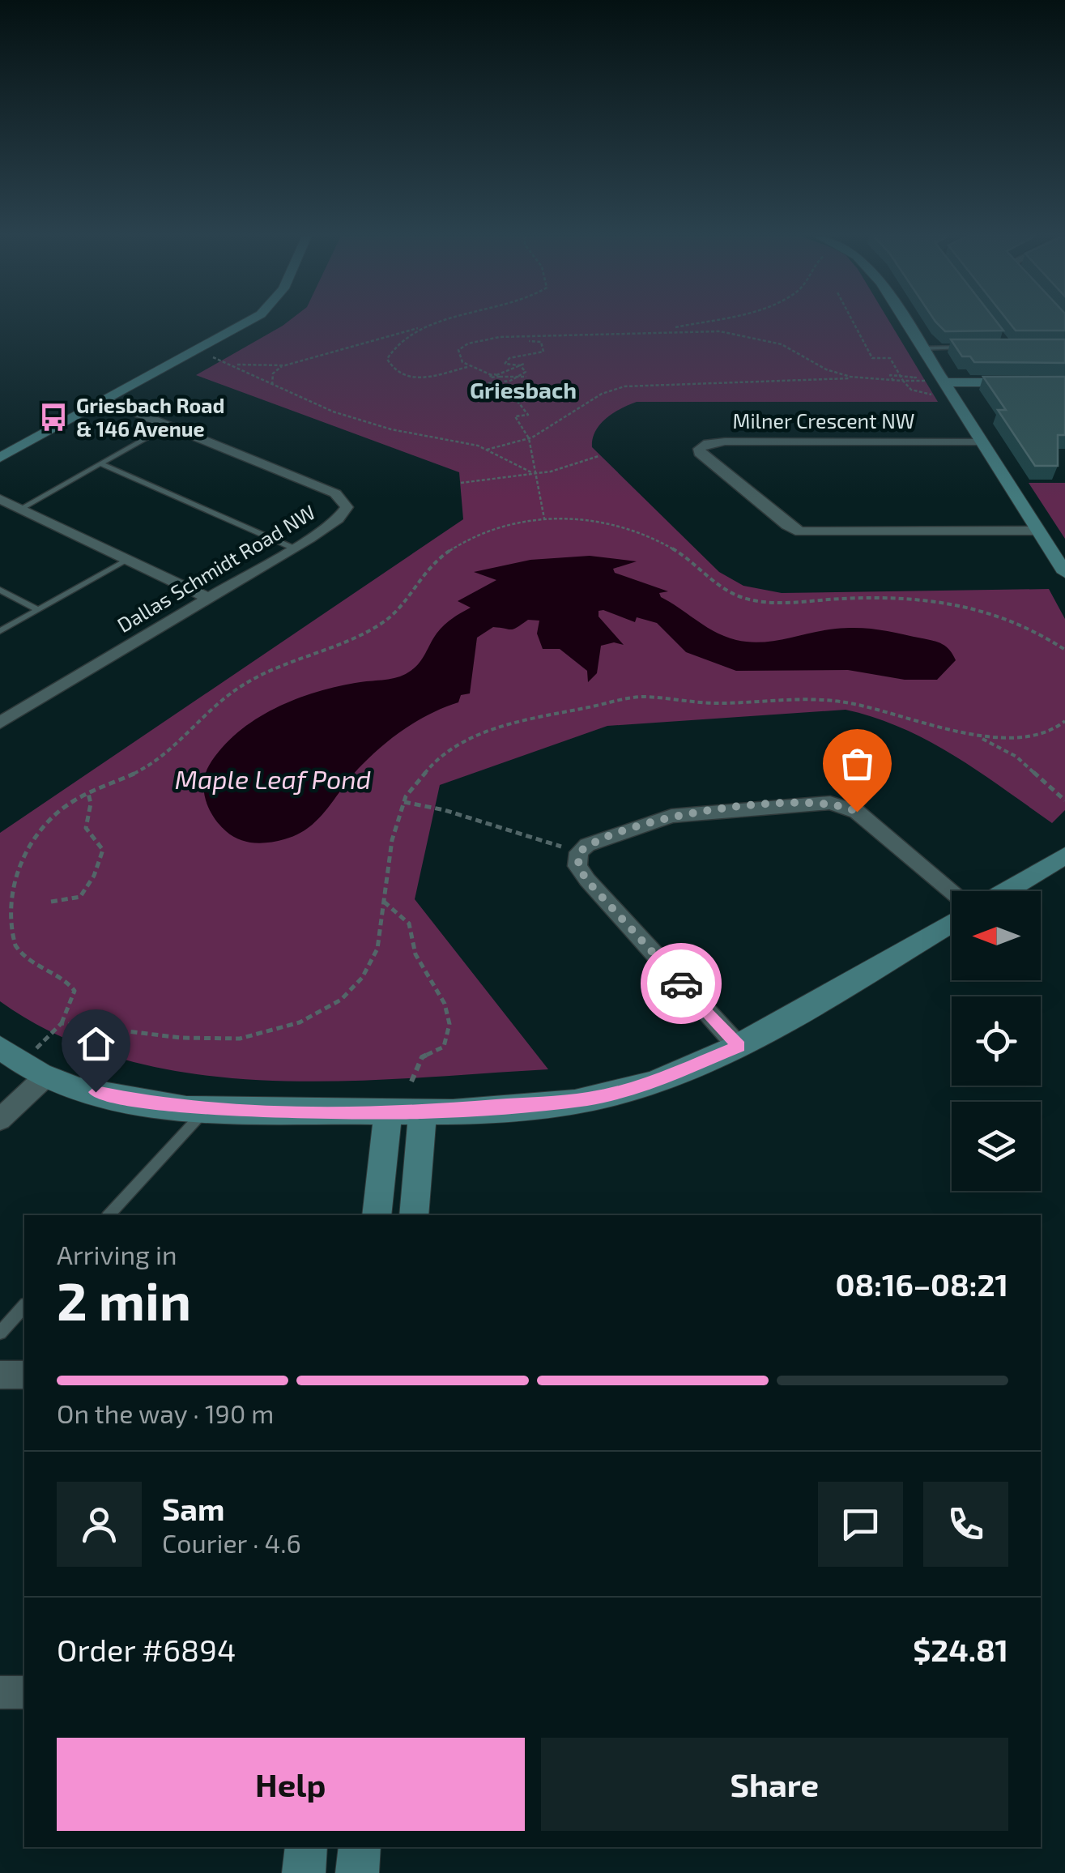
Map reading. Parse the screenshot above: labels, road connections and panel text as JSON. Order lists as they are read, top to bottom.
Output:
{
  "streets": {
    "street": ["Milner Crescent NW", "Dallas Schmidt Road NW"]
  },
  "districts": ["Griesbach"],
  "water": ["Maple Leaf Pond"],
  "places": {
    "bus stop": ["Griesbach Road & 146 Avenue"]
  },
  "north": "left",
  "page": {
    "heading": ["2 min", "Arriving in", "08:16–08:21"],
    "panel": [
      "Sam",
      "Courier · 4.6",
      "Order #6894",
      "$24.81"
    ],
    "bar": "On the way · 190 m",
    "buttons": ["Help", "Share"]
  }
}
